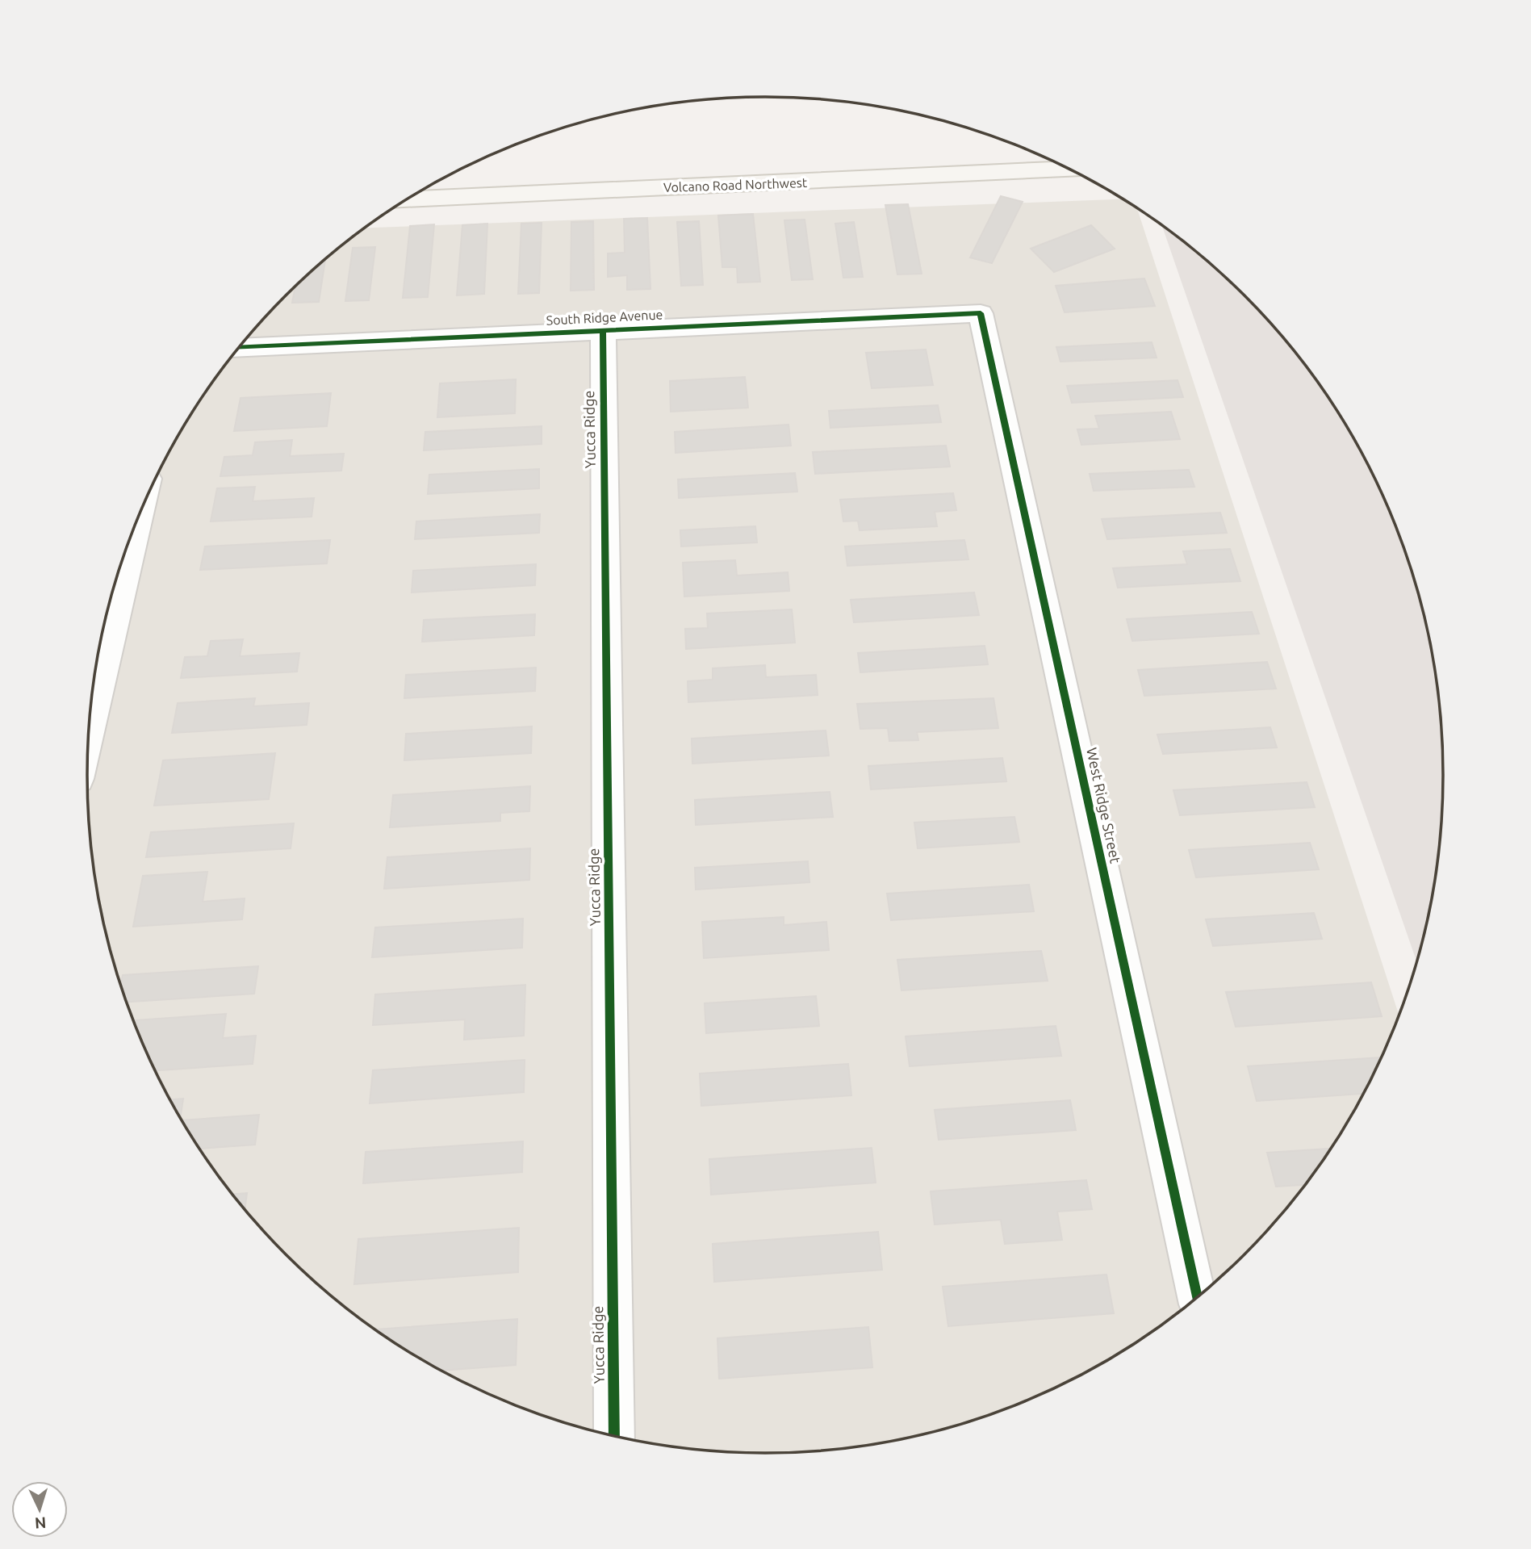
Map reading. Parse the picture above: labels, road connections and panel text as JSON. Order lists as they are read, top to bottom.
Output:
{
  "streets": {
    "street": [
      "Volcano Road Northwest",
      "South Ridge Avenue",
      "Yucca Ridge",
      "West Ridge Street"
    ]
  },
  "crossings": [
    ["South Ridge Avenue", "Yucca Ridge"],
    ["South Ridge Avenue", "West Ridge Street"]
  ],
  "north": "bottom"
}
